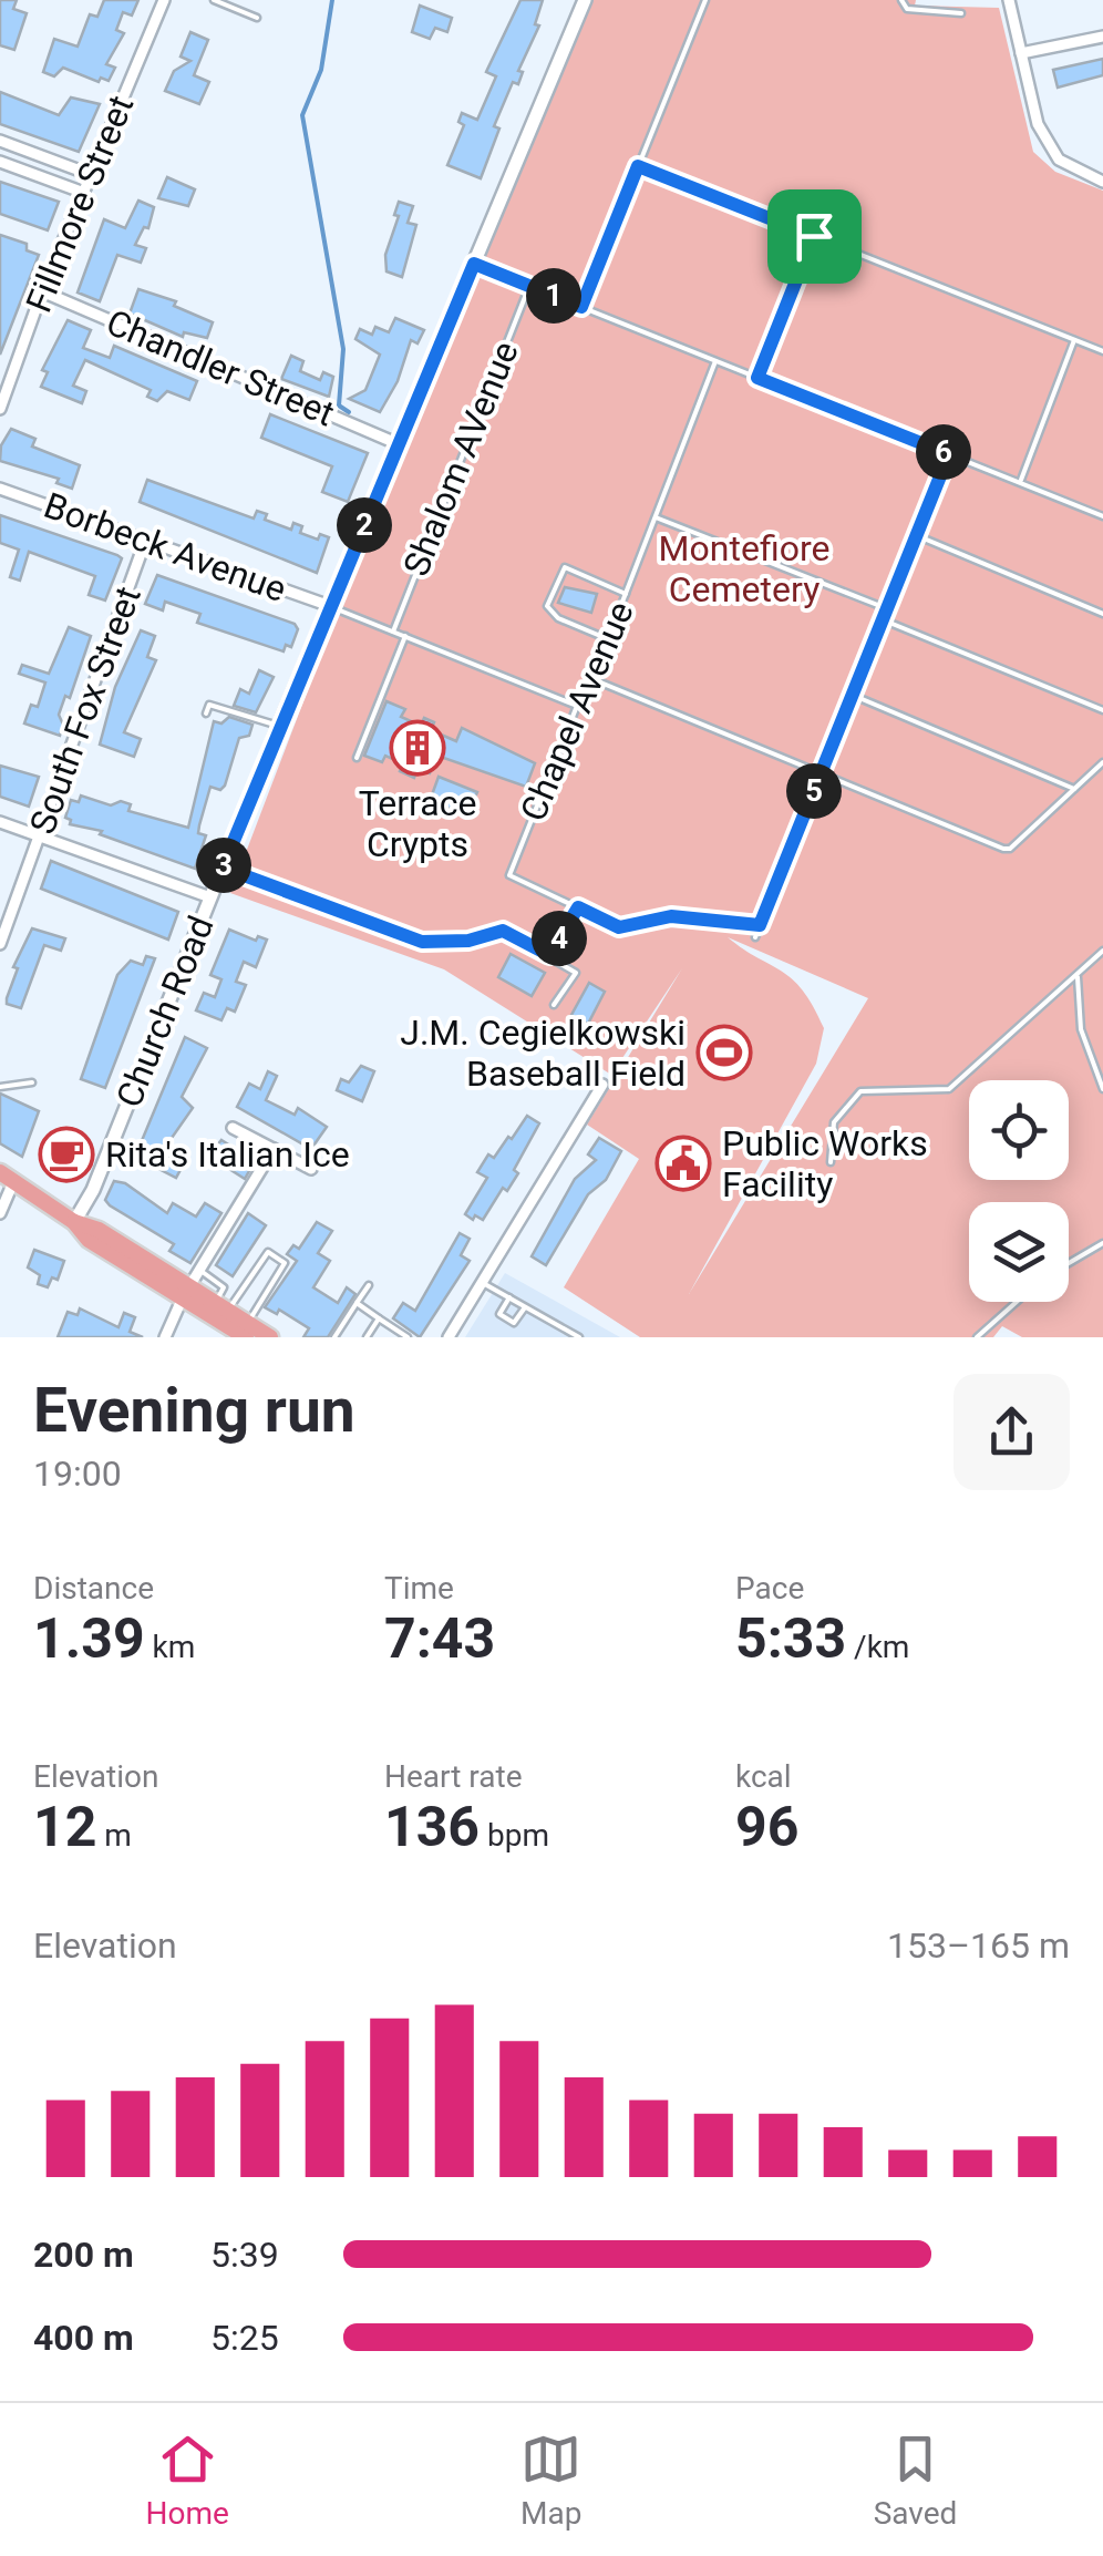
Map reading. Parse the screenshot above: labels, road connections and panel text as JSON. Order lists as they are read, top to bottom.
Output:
{
  "streets": {
    "street": [
      "Fillmore Street",
      "Chandler Street",
      "Borbeck Avenue",
      "South Fox Street",
      "Church Road"
    ],
    "lane": ["Shalom AVenue", "Chapel Avenue"]
  },
  "crossings": [
    ["Fillmore Street", "Chandler Street"],
    ["Chandler Street", "Church Road"],
    ["Borbeck Avenue", "South Fox Street"],
    ["Borbeck Avenue", "Church Road"]
  ],
  "parks": ["Montefiore Cemetery"],
  "places": {
    "building": ["Terrace Crypts"],
    "sports": ["J.M. Cegielkowski Baseball Field"],
    "cafe": ["Rita's Italian Ice"],
    "public building": ["Public Works Facility"]
  },
  "page": {
    "pins": [
      "1",
      "6",
      "2",
      "5",
      "3",
      "4"
    ],
    "heading": ["Evening run", "19:00"],
    "stats": [
      ["Distance", "1.39 km"],
      ["Time", "7:43"],
      ["Pace", "5:33 /km"],
      ["Elevation", "12 m"],
      ["Heart rate", "136 bpm"],
      ["kcal", "96"]
    ],
    "chart": ["Elevation", "153–165 m"],
    "list": [
      {
        "name": "200 m",
        "note": "5:39"
      },
      {
        "name": "400 m",
        "note": "5:25"
      }
    ],
    "tabs": ["Home", "Map", "Saved"]
  }
}
